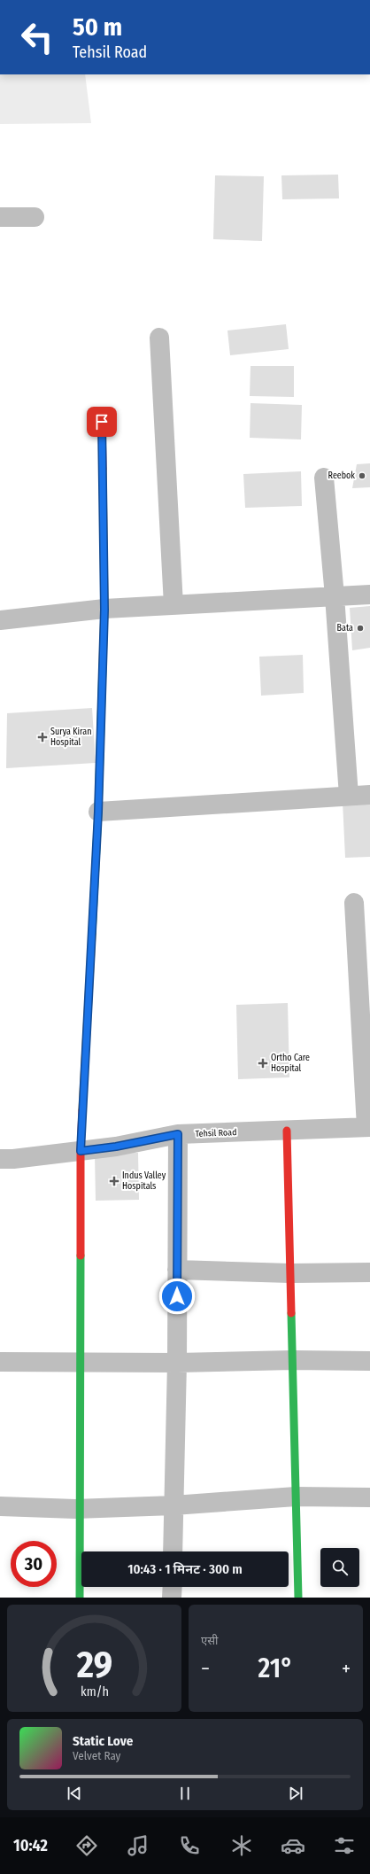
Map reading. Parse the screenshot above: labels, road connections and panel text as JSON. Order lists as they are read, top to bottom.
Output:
{
  "streets": {
    "street": ["Tehsil Road"]
  },
  "places": {
    "other": ["Reebok", "Bata"],
    "health": ["Surya Kiran Hospital", "Ortho Care Hospital", "Indus Valley Hospitals"]
  },
  "page": {
    "turn": ["50 m", "Tehsil Road"],
    "limit": "30",
    "trip": "10:43 · 1 मिनट · 300 m",
    "tile": "एसी",
    "heat": ["−", "21°", "+"],
    "song": ["Static Love", "Velvet Ray"],
    "tabs": "10:42",
    "gauge": ["29", "km/h"]
  }
}
